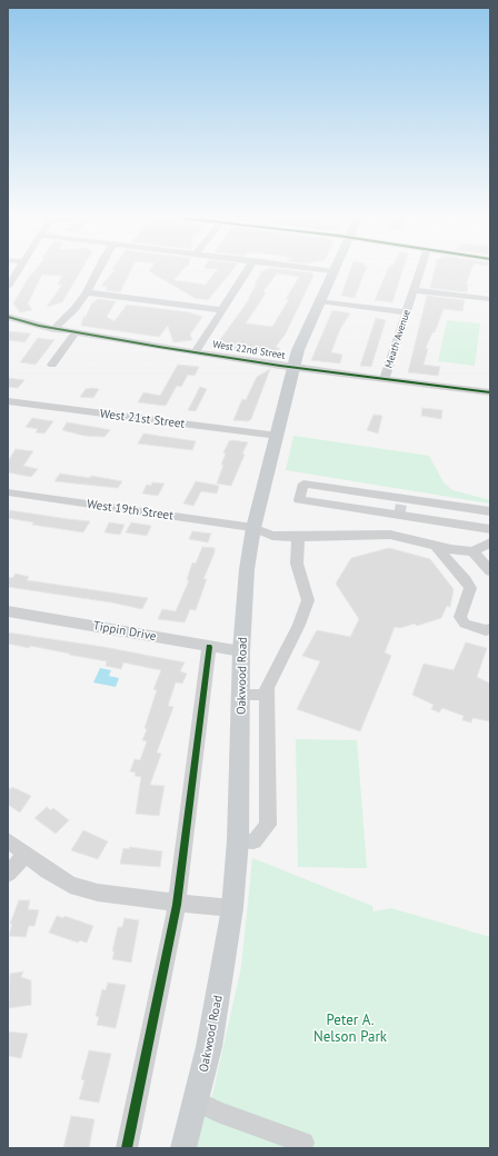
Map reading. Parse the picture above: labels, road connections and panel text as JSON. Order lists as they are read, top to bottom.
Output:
{
  "streets": {
    "main road": ["Oakwood Road"],
    "street": [
      "Meath Avenue",
      "West 22nd Street",
      "West 21st Street",
      "West 19th Street",
      "Tippin Drive"
    ]
  },
  "crossings": [
    ["Meath Avenue", "West 22nd Street"],
    ["West 22nd Street", "Oakwood Road"],
    ["West 21st Street", "Oakwood Road"],
    ["West 19th Street", "Oakwood Road"],
    ["Tippin Drive", "Oakwood Road"]
  ],
  "parks": ["Peter A. Nelson Park"]
}
